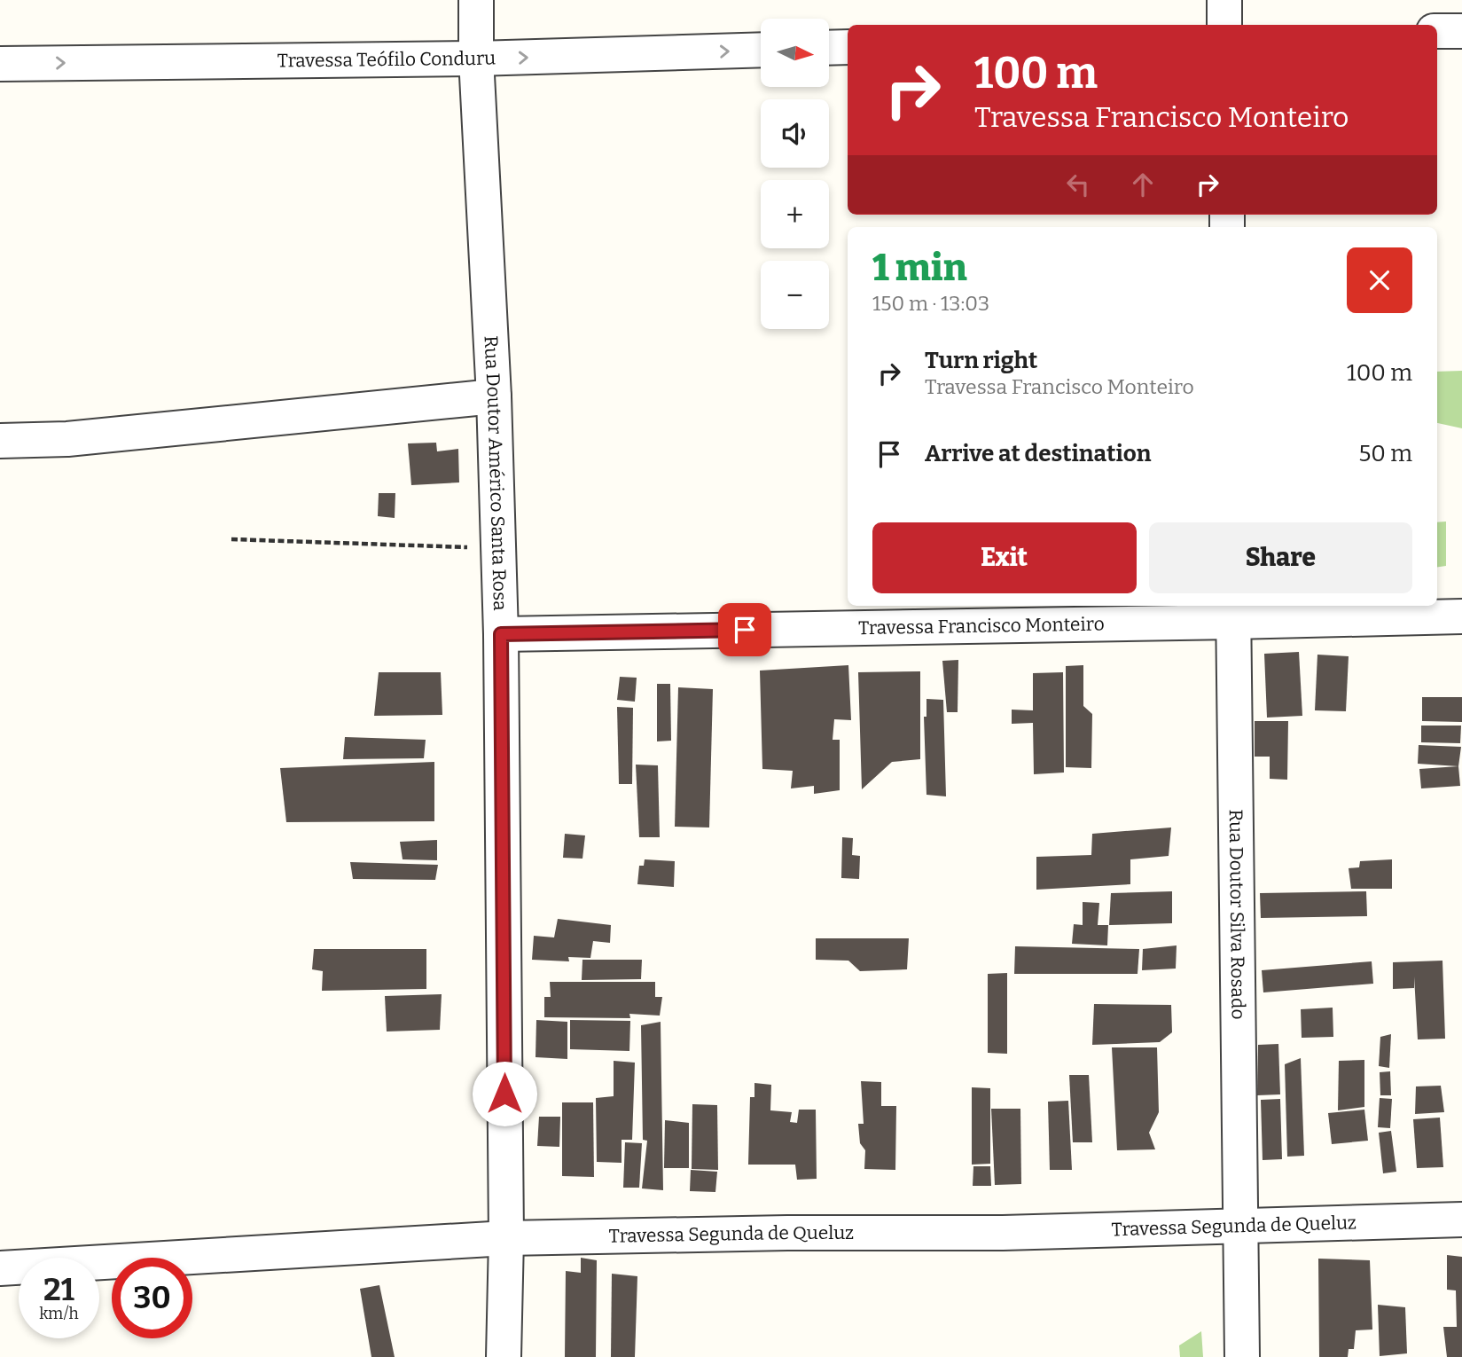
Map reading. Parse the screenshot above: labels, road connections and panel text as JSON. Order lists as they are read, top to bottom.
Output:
{
  "streets": {
    "street": [
      "Travessa Teófilo Conduru",
      "Rua Doutor Américo Santa Rosa",
      "Travessa Francisco Monteiro",
      "Rua Doutor Silva Rosado",
      "Travessa Segunda de Queluz"
    ]
  },
  "crossings": [
    ["Travessa Teófilo Conduru", "Rua Doutor Américo Santa Rosa"],
    ["Rua Doutor Américo Santa Rosa", "Travessa Francisco Monteiro"],
    ["Rua Doutor Américo Santa Rosa", "Travessa Segunda de Queluz"],
    ["Travessa Francisco Monteiro", "Rua Doutor Silva Rosado"],
    ["Rua Doutor Silva Rosado", "Travessa Segunda de Queluz"]
  ],
  "one_way": ["Travessa Teófilo Conduru"],
  "north": "right",
  "page": {
    "map_buttons": ["+", "−"],
    "turn": ["100 m", "Travessa Francisco Monteiro"],
    "heading": ["1 min", "150 m · 13:03"],
    "list": [
      {
        "name": "Turn right",
        "note": "Travessa Francisco Monteiro",
        "value": "100 m"
      },
      {
        "name": "Arrive at destination",
        "value": "50 m"
      }
    ],
    "buttons": ["Exit", "Share"],
    "speed": "21 km/h",
    "limit": "30"
  }
}
